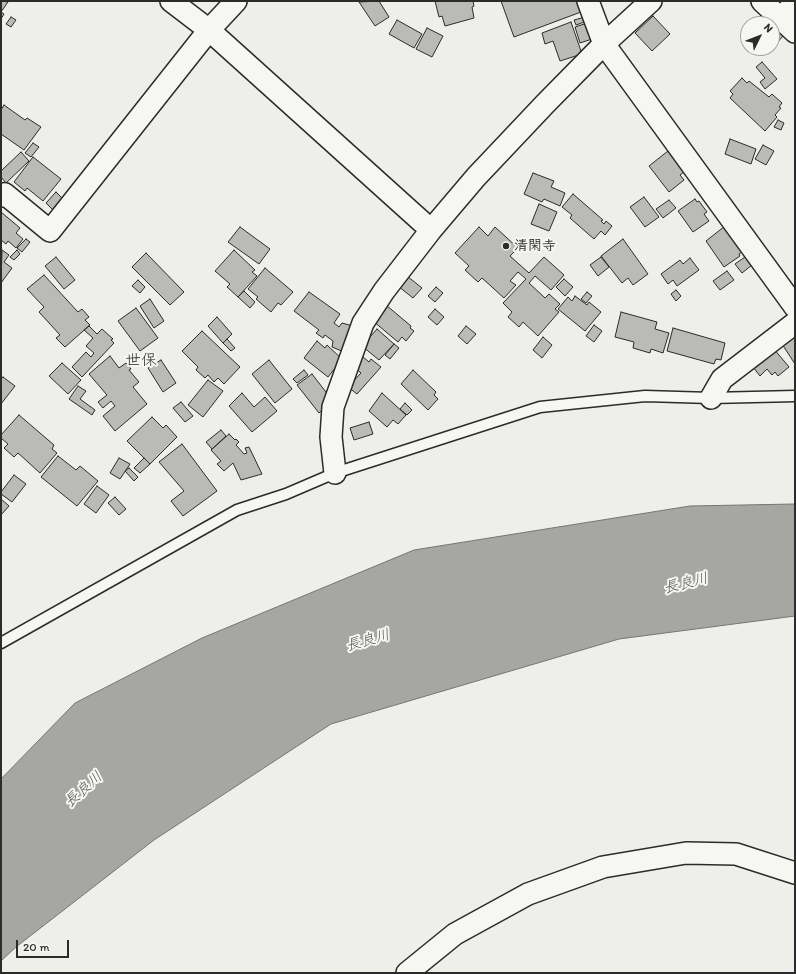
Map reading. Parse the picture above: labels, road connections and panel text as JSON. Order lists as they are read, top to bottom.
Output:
{
  "districts": ["世保"],
  "water": ["長良川"],
  "places": ["清閑寺"],
  "scale_bar": "20 m",
  "north": "top right"
}
